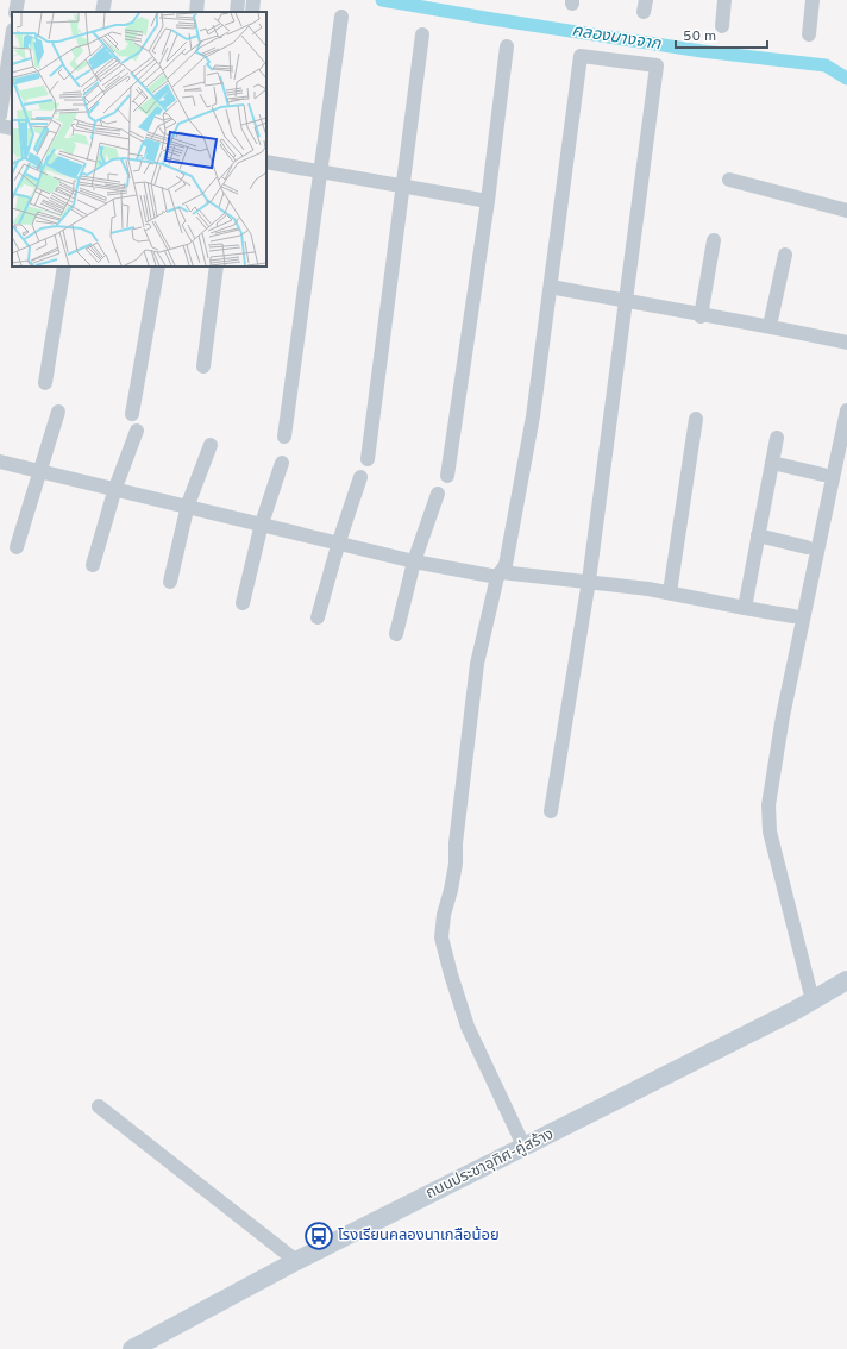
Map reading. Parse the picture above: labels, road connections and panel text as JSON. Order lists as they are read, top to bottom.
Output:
{
  "streets": {
    "main road": ["ถนนประชาอุทิศ-คู่สร้าง"]
  },
  "water": ["คลองบางจาก"],
  "places": {
    "bus stop": ["โรงเรียนคลองนาเกลือน้อย"]
  },
  "scale_bar": "50 m"
}
